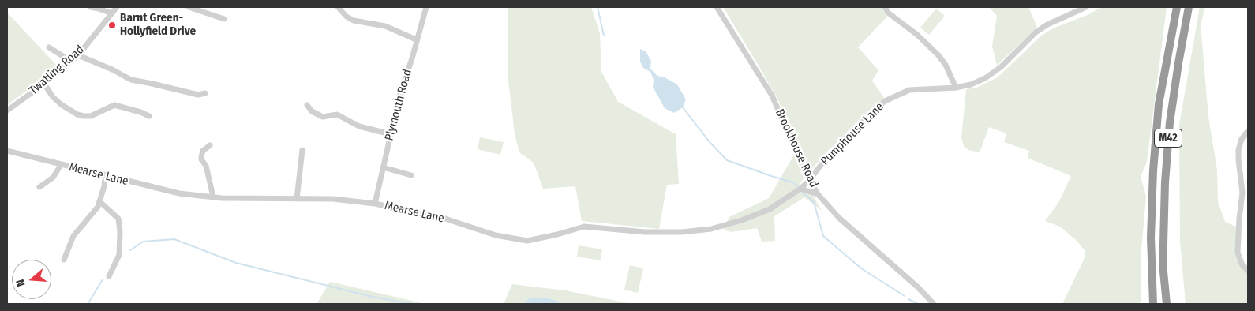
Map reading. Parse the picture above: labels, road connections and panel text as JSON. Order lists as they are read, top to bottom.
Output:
{
  "streets": {
    "highway": ["M42"],
    "street": [
      "Twatling Road",
      "Plymouth Road",
      "Pumphouse Lane",
      "Brookhouse Road",
      "Mearse Lane"
    ]
  },
  "crossings": [
    ["Plymouth Road", "Mearse Lane"],
    ["Pumphouse Lane", "Brookhouse Road"],
    ["Pumphouse Lane", "Mearse Lane"],
    ["Brookhouse Road", "Mearse Lane"]
  ],
  "places": ["Barnt Green- Hollyfield Drive"],
  "north": "left"
}
